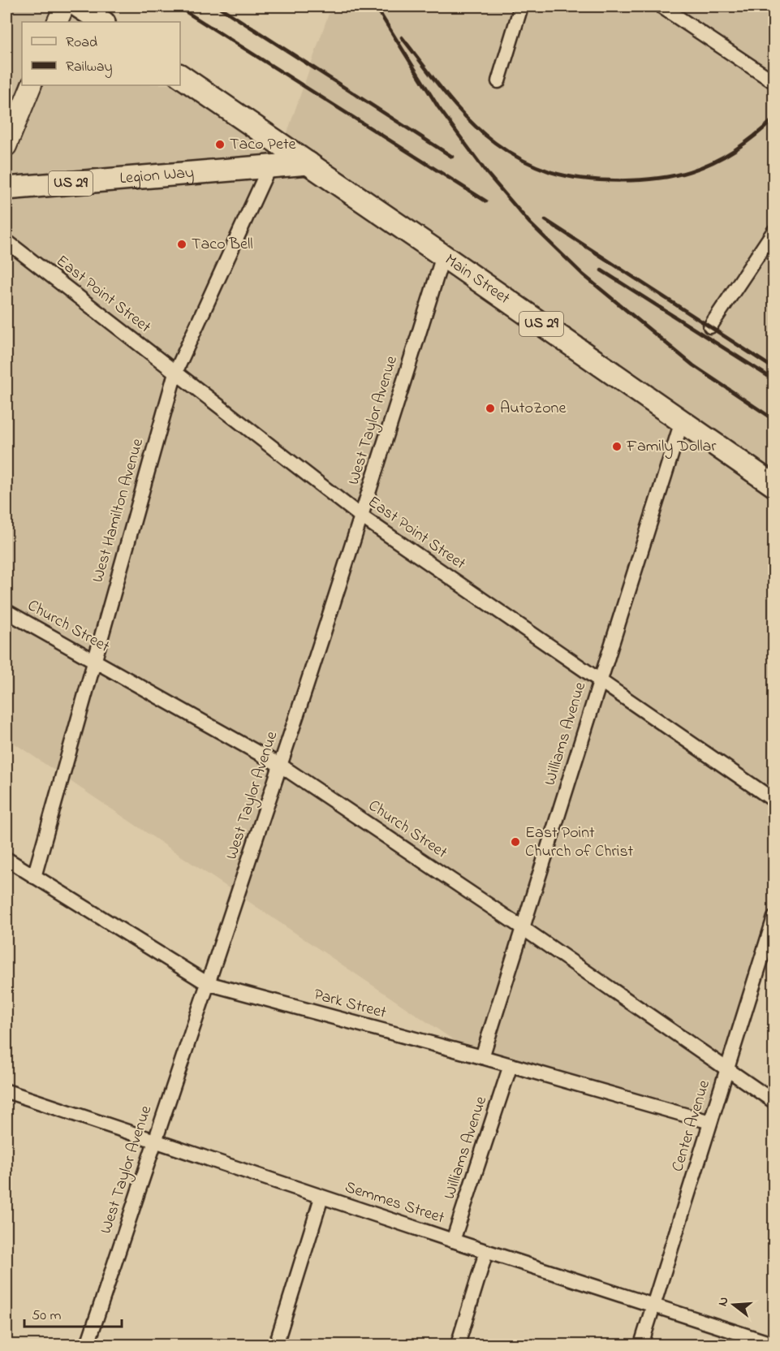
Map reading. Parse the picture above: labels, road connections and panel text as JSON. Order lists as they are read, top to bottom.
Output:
{
  "streets": {
    "main road": ["Legion Way", "US 29", "Main Street"],
    "street": [
      "East Point Street",
      "West Taylor Avenue",
      "West Hamilton Avenue",
      "Church Street",
      "Williams Avenue",
      "Park Street",
      "Center Avenue",
      "Semmes Street"
    ]
  },
  "crossings": [
    ["Legion Way", "Main Street"],
    ["Legion Way", "West Hamilton Avenue"],
    ["Main Street", "West Taylor Avenue"],
    ["Main Street", "Williams Avenue"],
    ["East Point Street", "West Taylor Avenue"],
    ["East Point Street", "West Hamilton Avenue"],
    ["East Point Street", "Williams Avenue"],
    ["West Taylor Avenue", "Church Street"],
    ["West Taylor Avenue", "Park Street"],
    ["West Taylor Avenue", "Semmes Street"],
    ["West Hamilton Avenue", "Church Street"],
    ["West Hamilton Avenue", "Park Street"],
    ["Church Street", "Williams Avenue"],
    ["Church Street", "Center Avenue"],
    ["Williams Avenue", "Park Street"],
    ["Williams Avenue", "Semmes Street"],
    ["Park Street", "Center Avenue"],
    ["Center Avenue", "Semmes Street"]
  ],
  "places": [
    "Taco Pete",
    "Taco Bell",
    "AutoZone",
    "Family Dollar",
    "East Point Church of Christ"
  ],
  "legend": ["Road", "Railway"],
  "scale_bar": "50 m",
  "north": "left"
}
